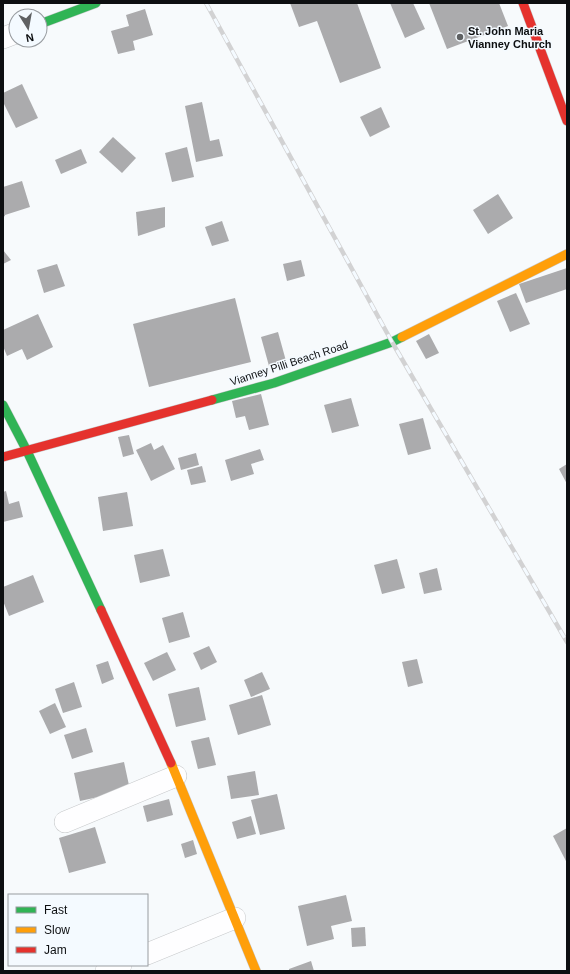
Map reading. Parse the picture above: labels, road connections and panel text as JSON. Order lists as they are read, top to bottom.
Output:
{
  "streets": {
    "street": ["Vianney Pilli Beach Road"]
  },
  "places": ["St. John Maria Vianney Church"],
  "legend": ["Fast", "Slow", "Jam"],
  "north": "bottom"
}
